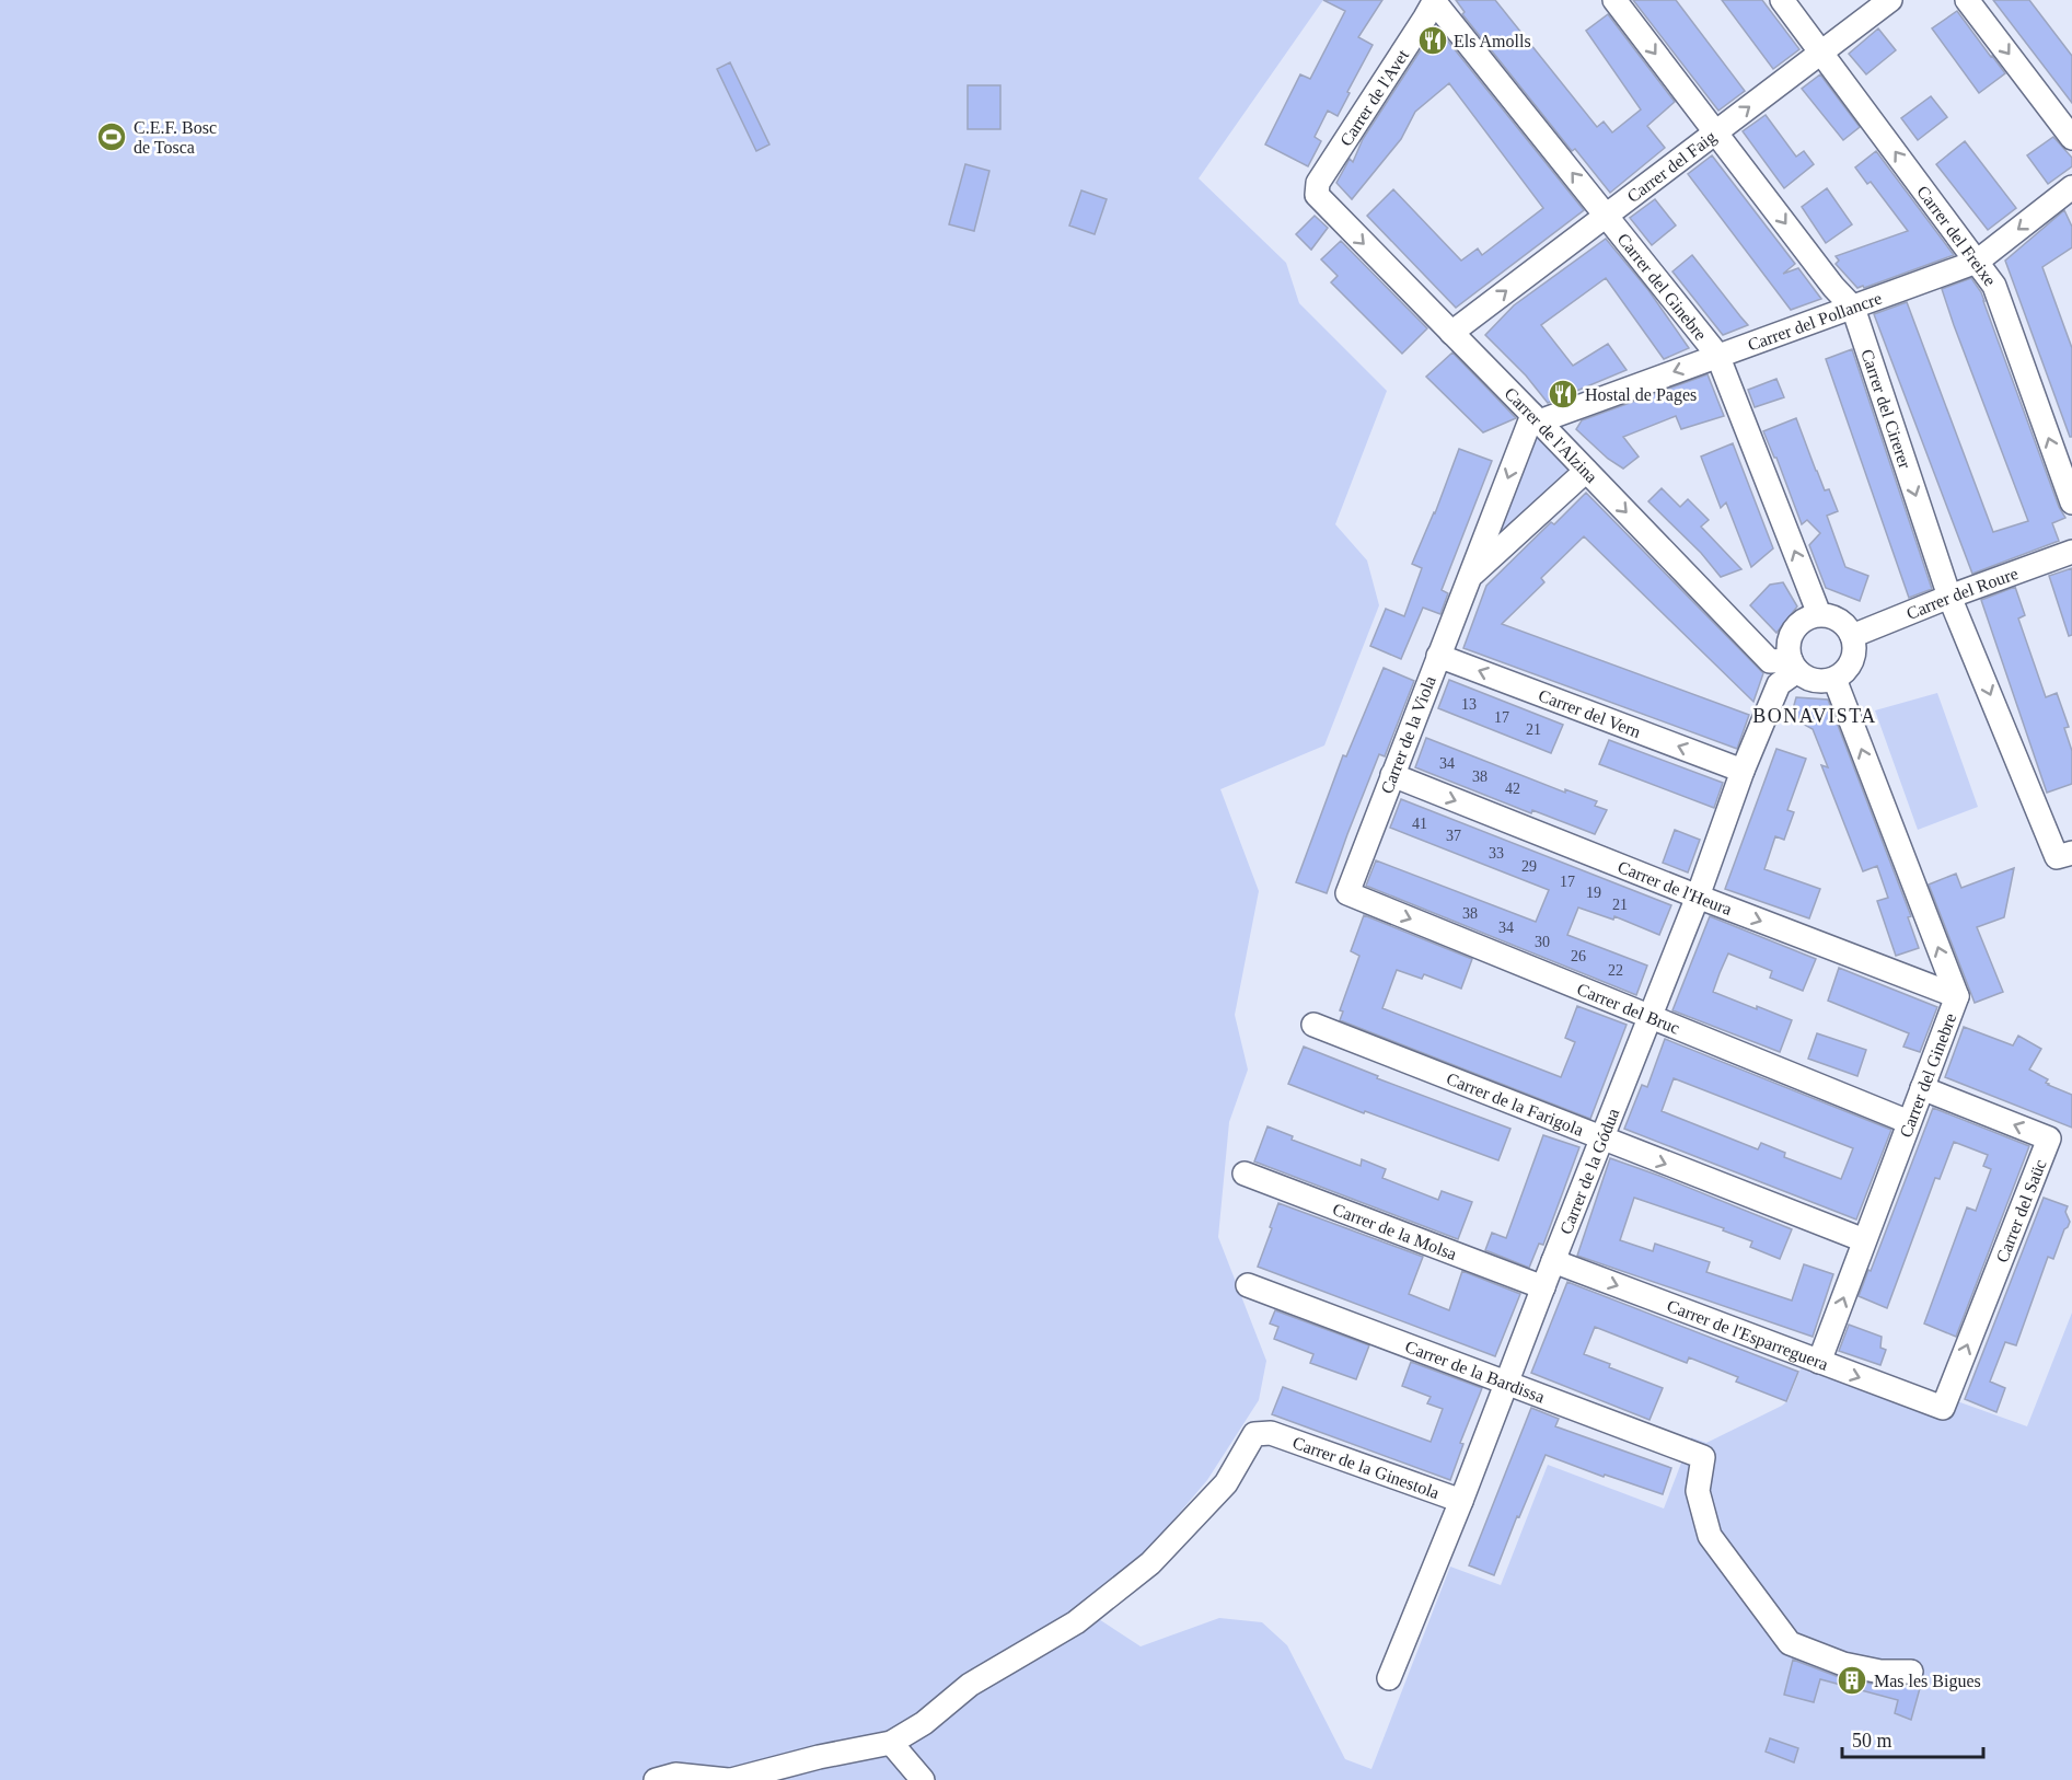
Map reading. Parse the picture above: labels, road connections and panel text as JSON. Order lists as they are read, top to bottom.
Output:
{
  "streets": {
    "street": [
      "Carrer de l'Avet",
      "Carrer del Faig",
      "Carrer del Freixe",
      "Carrer del Ginebre",
      "Carrer del Pollancre",
      "Carrer del Cirerer",
      "Carrer de l'Alzina",
      "Carrer del Roure",
      "Carrer del Vern",
      "Carrer de la Viola",
      "Carrer de l'Heura",
      "Carrer del Bruc",
      "Carrer de la Farigola",
      "Carrer de la Gódua",
      "Carrer del Saüc",
      "Carrer de la Molsa",
      "Carrer de l'Esparreguera",
      "Carrer de la Bardissa",
      "Carrer de la Ginestola"
    ]
  },
  "crossings": [
    ["Carrer de l'Avet", "Carrer del Ginebre"],
    ["Carrer de l'Avet", "Carrer de l'Alzina"],
    ["Carrer del Faig", "Carrer del Freixe"],
    ["Carrer del Faig", "Carrer del Ginebre"],
    ["Carrer del Faig", "Carrer del Cirerer"],
    ["Carrer del Faig", "Carrer de l'Alzina"],
    ["Carrer del Freixe", "Carrer del Pollancre"],
    ["Carrer del Ginebre", "Carrer del Pollancre"],
    ["Carrer del Ginebre", "Carrer de l'Alzina"],
    ["Carrer del Ginebre", "Carrer del Roure"],
    ["Carrer del Ginebre", "Carrer de l'Heura"],
    ["Carrer del Ginebre", "Carrer del Bruc"],
    ["Carrer del Ginebre", "Carrer de la Farigola"],
    ["Carrer del Ginebre", "Carrer de la Gódua"],
    ["Carrer del Ginebre", "Carrer del Saüc"],
    ["Carrer del Ginebre", "Carrer de l'Esparreguera"],
    ["Carrer del Pollancre", "Carrer del Cirerer"],
    ["Carrer del Pollancre", "Carrer de l'Alzina"],
    ["Carrer del Pollancre", "Carrer de la Viola"],
    ["Carrer del Cirerer", "Carrer del Roure"],
    ["Carrer de l'Alzina", "Carrer del Roure"],
    ["Carrer de l'Alzina", "Carrer de la Viola"],
    ["Carrer de l'Alzina", "Carrer de la Gódua"],
    ["Carrer del Roure", "Carrer de la Gódua"],
    ["Carrer del Vern", "Carrer de la Viola"],
    ["Carrer del Vern", "Carrer de la Gódua"],
    ["Carrer de la Viola", "Carrer de l'Heura"],
    ["Carrer de la Viola", "Carrer del Bruc"],
    ["Carrer de l'Heura", "Carrer de la Gódua"],
    ["Carrer del Bruc", "Carrer de la Gódua"],
    ["Carrer de la Farigola", "Carrer de la Gódua"],
    ["Carrer de la Gódua", "Carrer de la Molsa"],
    ["Carrer de la Gódua", "Carrer de l'Esparreguera"],
    ["Carrer de la Gódua", "Carrer de la Bardissa"],
    ["Carrer de la Gódua", "Carrer de la Ginestola"],
    ["Carrer del Saüc", "Carrer de l'Esparreguera"]
  ],
  "one_way": [
    "Carrer del Faig",
    "Carrer del Ginebre",
    "Carrer del Pollancre",
    "Carrer del Cirerer",
    "Carrer de l'Alzina",
    "Carrer del Vern",
    "Carrer de l'Heura",
    "Carrer del Bruc",
    "Carrer de la Farigola",
    "Carrer de l'Esparreguera"
  ],
  "districts": ["BONAVISTA"],
  "places": {
    "restaurant": ["Els Amolls", "Hostal de Pages"],
    "sports": ["C.E.F. Bosc de Tosca"],
    "building": ["Mas les Bigues"]
  },
  "house_numbers": [
    "13",
    "17",
    "21",
    "34",
    "38",
    "42",
    "41",
    "37",
    "33",
    "29",
    "17",
    "19",
    "21",
    "38",
    "34",
    "30",
    "26",
    "22"
  ],
  "scale_bar": "50 m"
}
